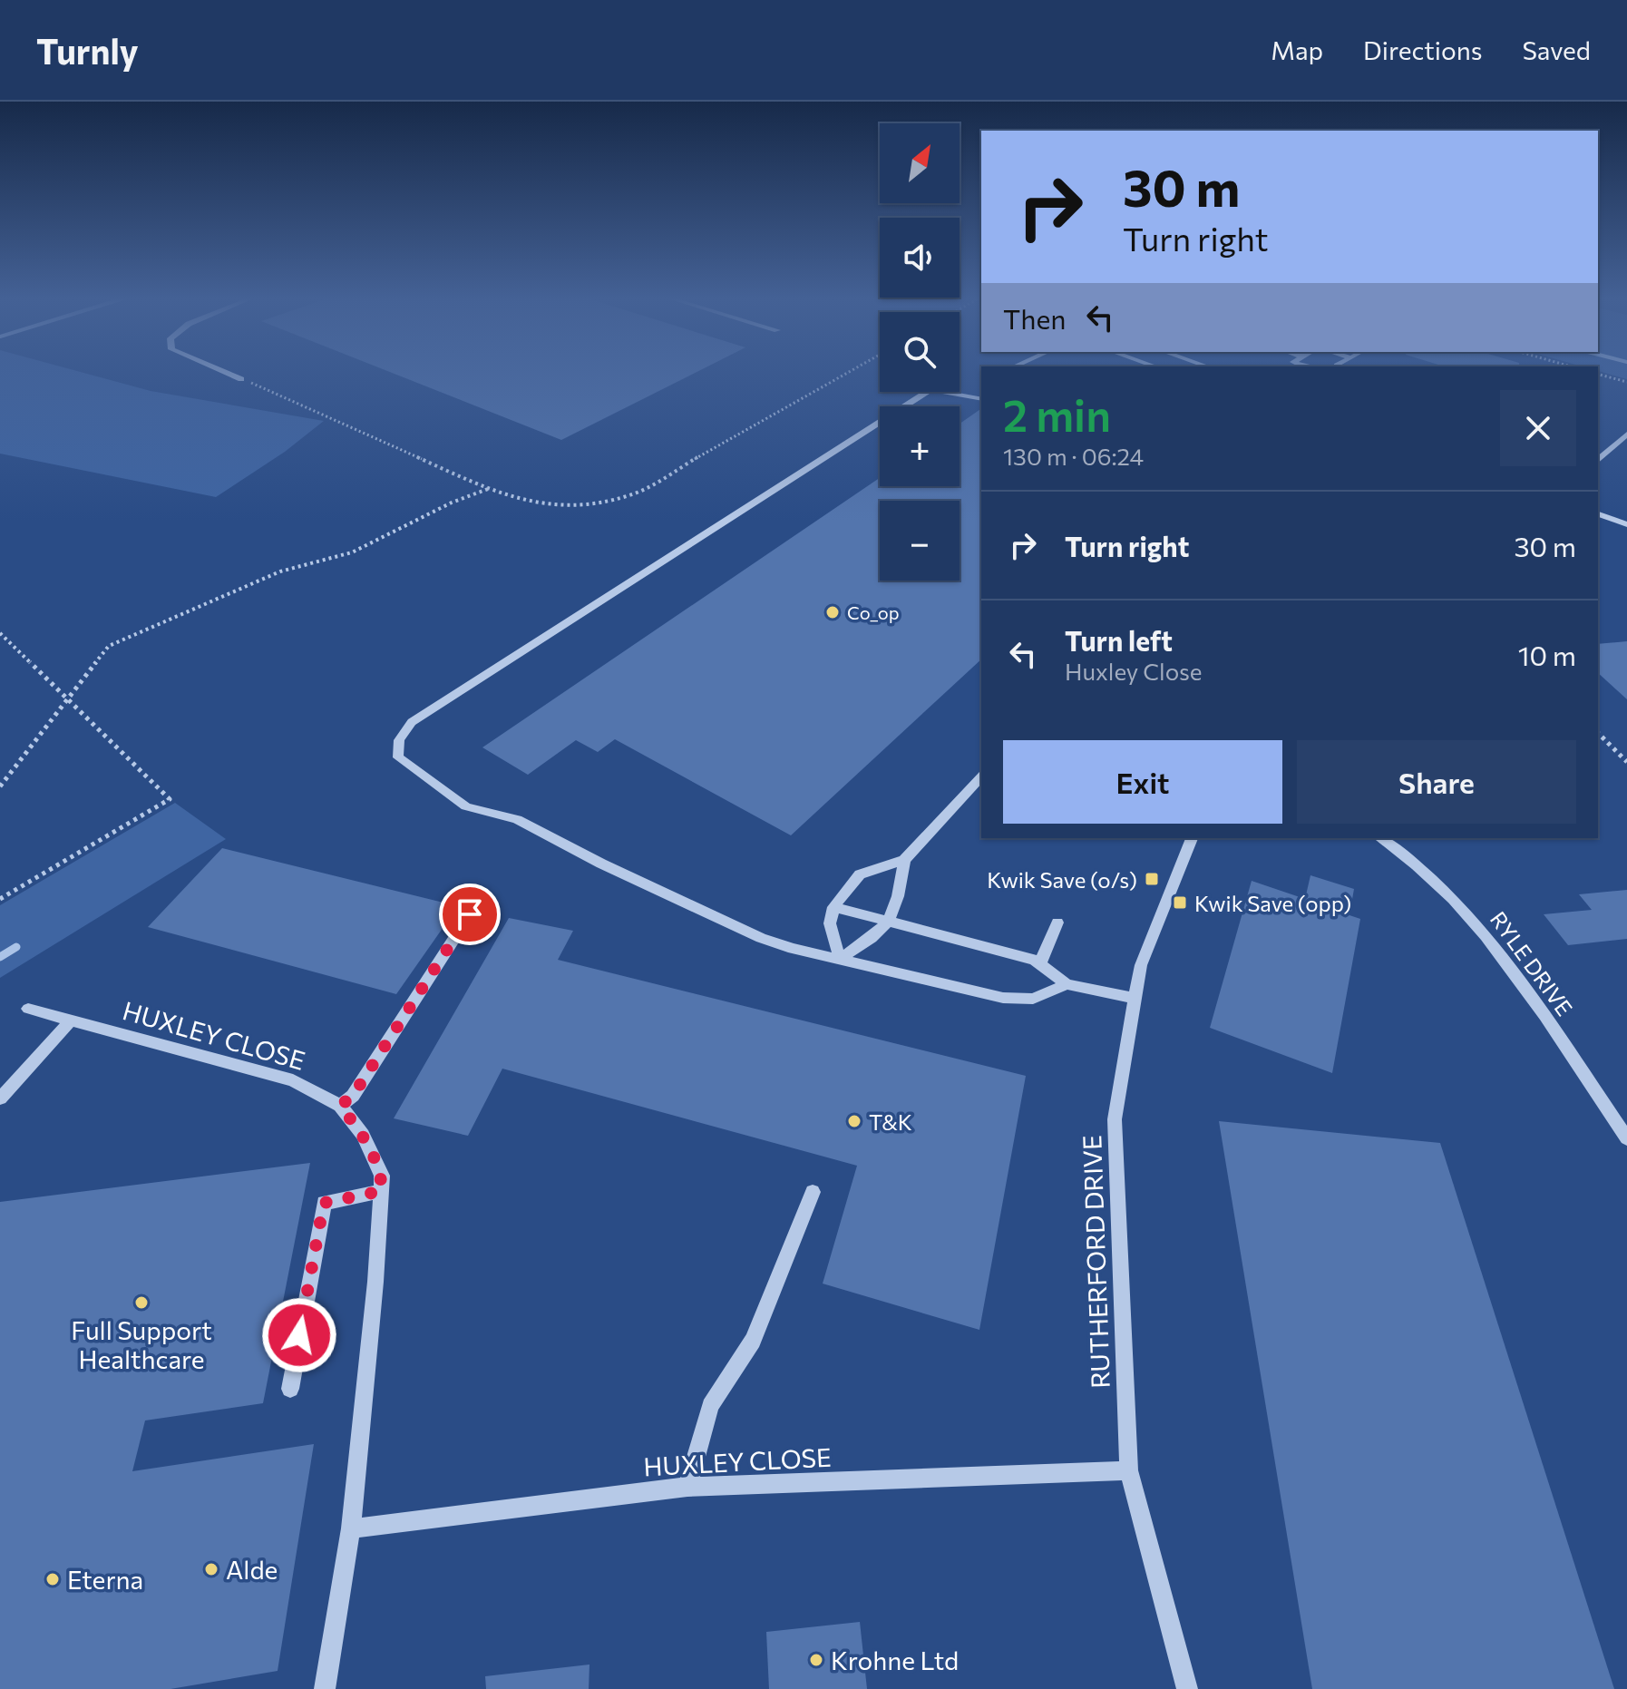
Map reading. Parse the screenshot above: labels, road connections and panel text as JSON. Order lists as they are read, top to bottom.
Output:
{
  "streets": {
    "street": ["RYLE DRIVE", "HUXLEY CLOSE", "RUTHERFORD DRIVE"]
  },
  "crossings": [
    ["HUXLEY CLOSE", "RUTHERFORD DRIVE"]
  ],
  "places": {
    "other": [
      "Co_op",
      "T&K",
      "Full Support Healthcare",
      "Alde",
      "Eterna",
      "Krohne Ltd"
    ],
    "transit": ["Kwik Save (o/s)", "Kwik Save (opp)"]
  },
  "north": "top right",
  "page": {
    "header": "Turnly",
    "nav": ["Map", "Directions", "Saved"],
    "map_buttons": ["+", "−"],
    "turn": ["30 m", "Turn right"],
    "then": "Then",
    "heading": ["2 min", "130 m · 06:24"],
    "list": [
      {
        "name": "Turn right",
        "value": "30 m"
      },
      {
        "name": "Turn left",
        "note": "Huxley Close",
        "value": "10 m"
      }
    ],
    "buttons": ["Exit", "Share"]
  }
}
